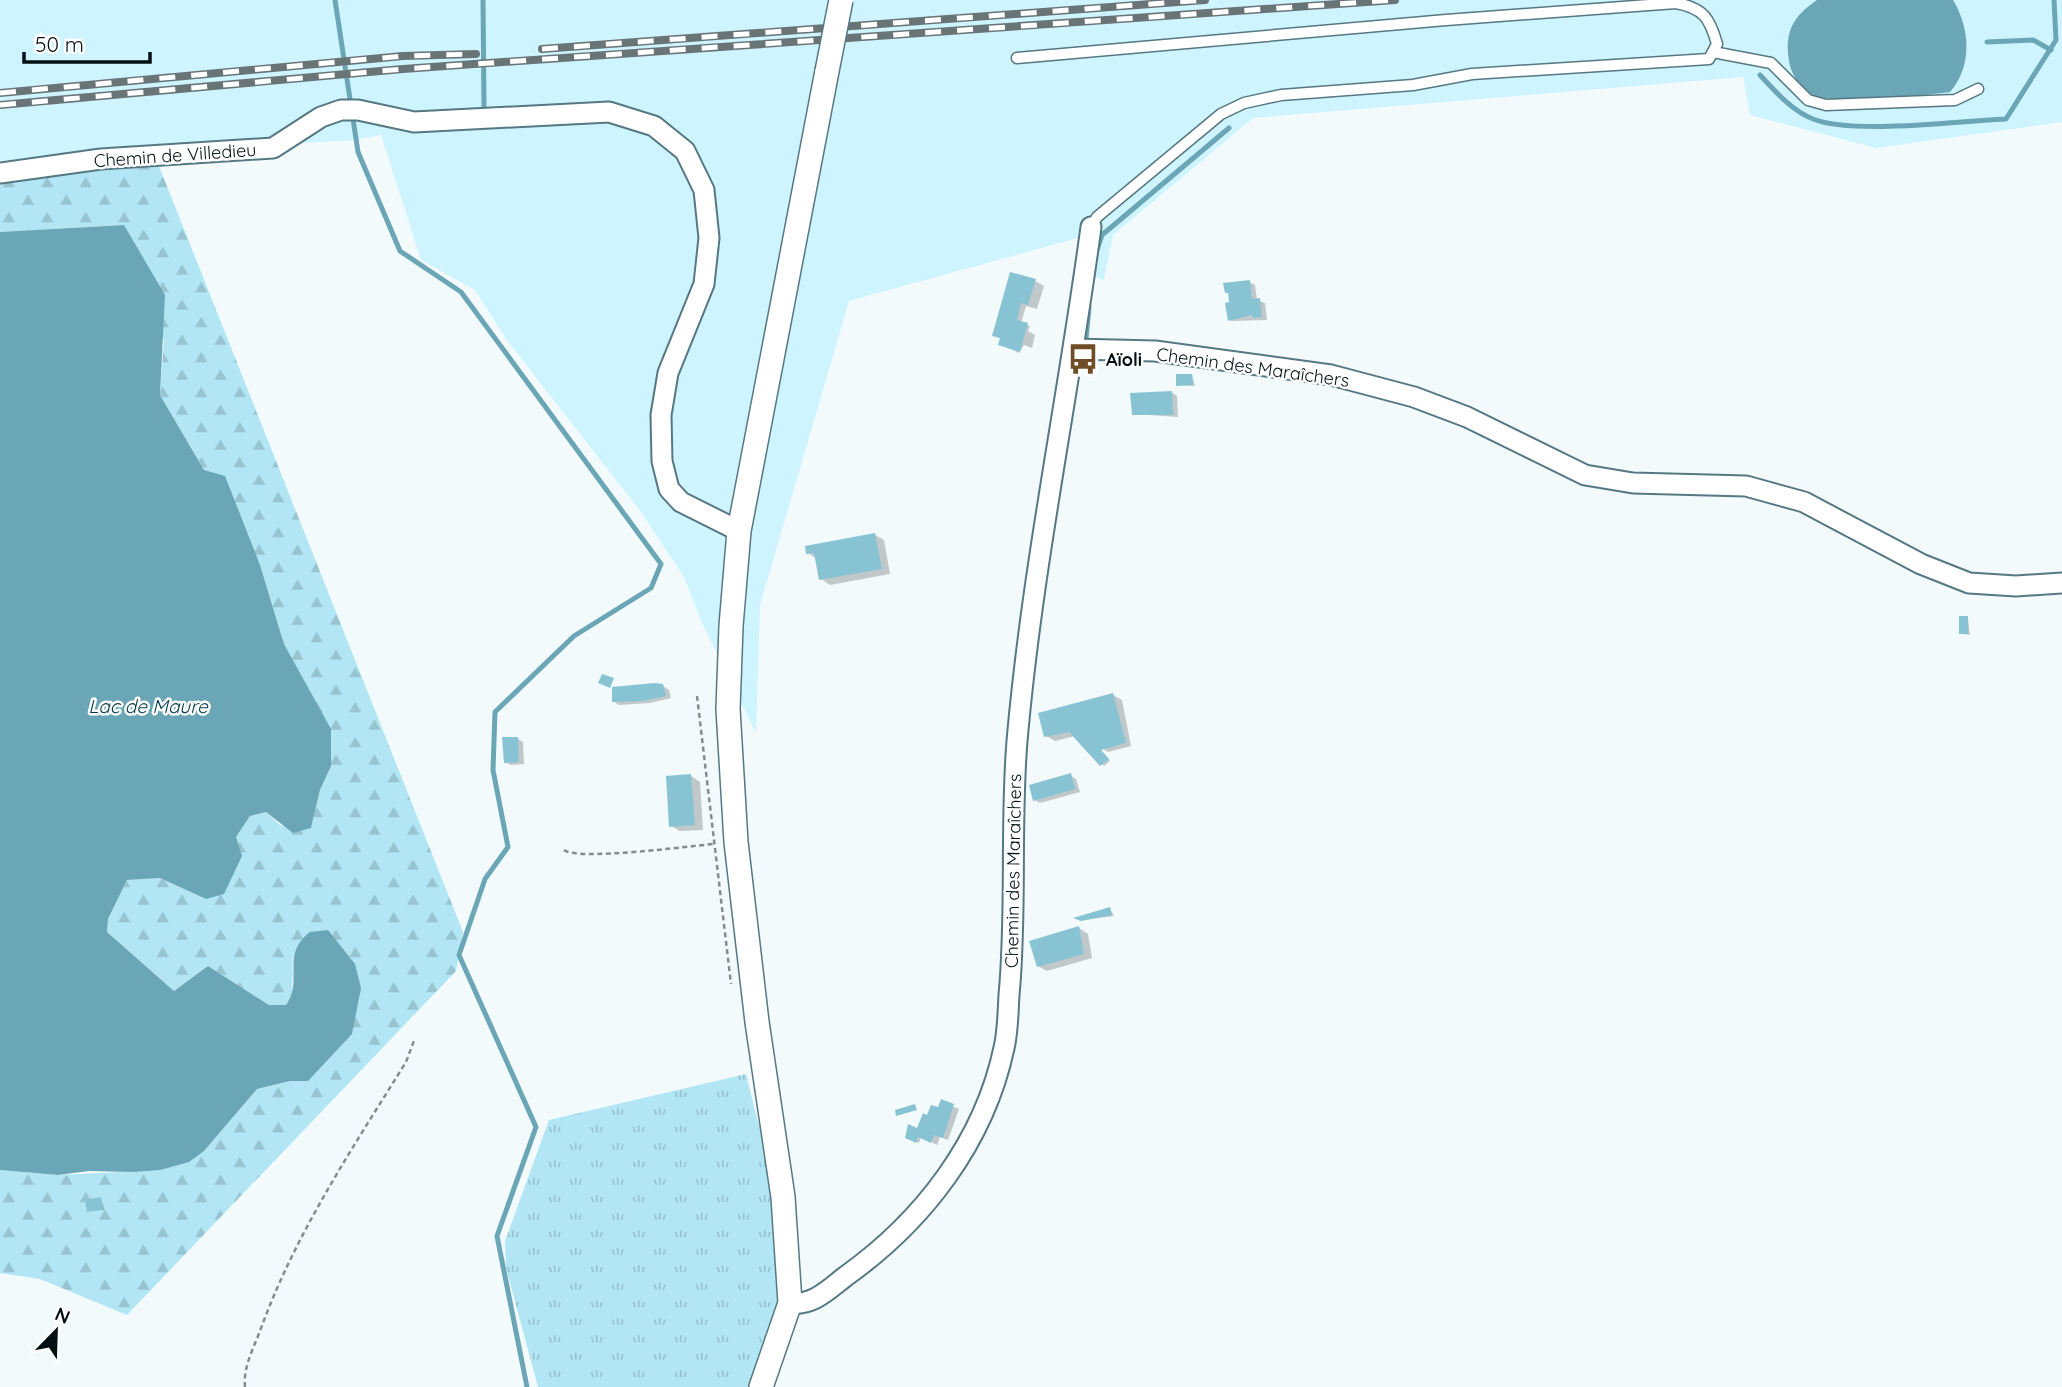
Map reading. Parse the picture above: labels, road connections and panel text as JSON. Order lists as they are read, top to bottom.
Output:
{
  "streets": {
    "street": ["Chemin de Villedieu", "Chemin des Maraîchers"]
  },
  "water": ["Lac de Maure"],
  "places": {
    "bus stop": ["Aïoli"]
  },
  "scale_bar": "50 m",
  "north": "top right"
}
